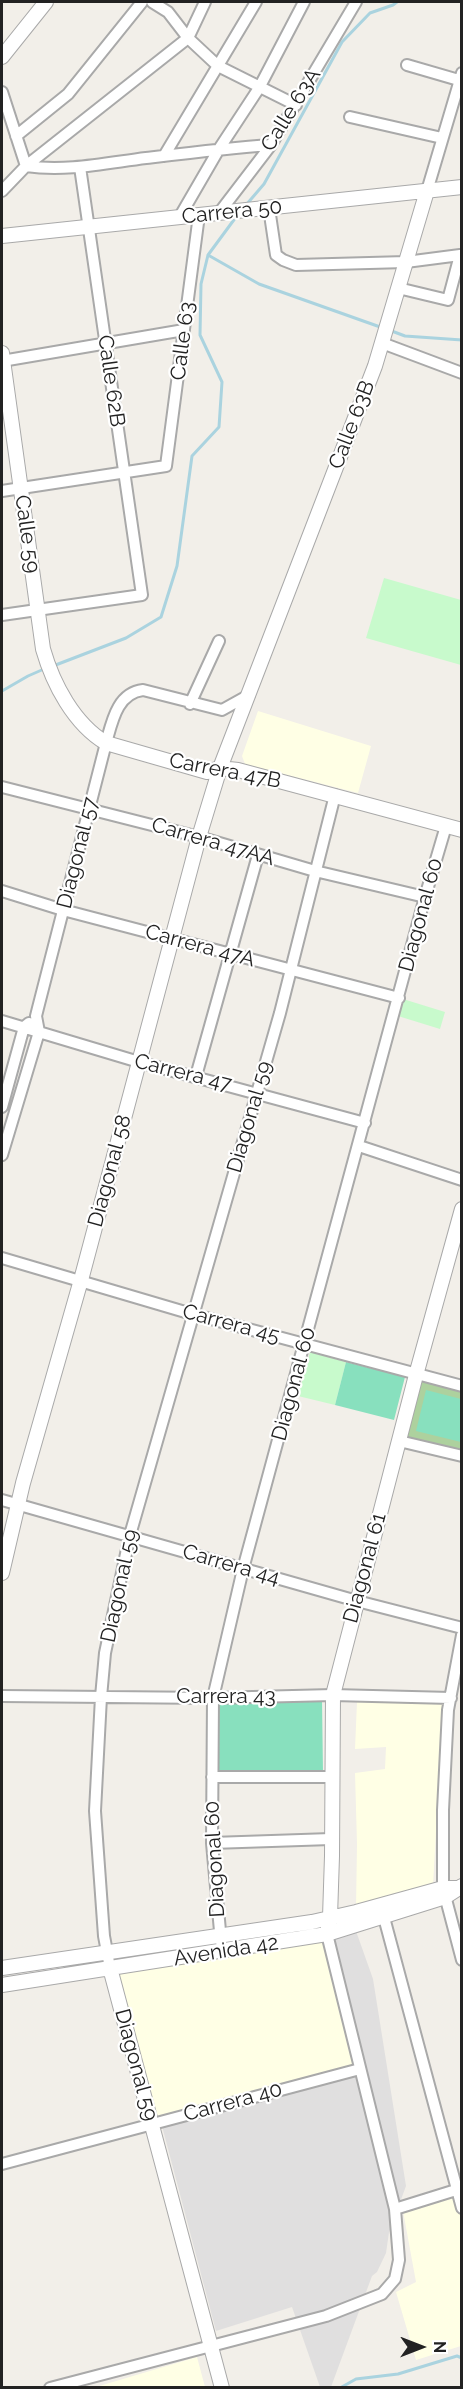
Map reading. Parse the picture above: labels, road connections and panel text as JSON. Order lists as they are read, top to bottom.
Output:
{
  "streets": {
    "street": [
      "Calle 63A",
      "Carrera 50",
      "Calle 63",
      "Calle 62B",
      "Calle 63B",
      "Calle 59",
      "Carrera 47B",
      "Carrera 47AA",
      "Diagonal 57",
      "Diagonal 60",
      "Carrera 47A",
      "Carrera 47",
      "Diagonal 59",
      "Diagonal 58",
      "Carrera 45",
      "Carrera 44",
      "Diagonal 61",
      "Carrera 43",
      "Avenida 42",
      "Carrera 40"
    ]
  },
  "crossings": [
    ["Calle 63A", "Carrera 50"],
    ["Carrera 50", "Calle 63"],
    ["Carrera 50", "Calle 62B"],
    ["Carrera 50", "Calle 63B"],
    ["Calle 63", "Calle 62B"],
    ["Calle 62B", "Calle 59"],
    ["Calle 63B", "Carrera 47B"],
    ["Calle 63B", "Diagonal 58"],
    ["Calle 59", "Carrera 47B"],
    ["Carrera 47B", "Diagonal 57"],
    ["Carrera 47B", "Diagonal 60"],
    ["Carrera 47B", "Diagonal 59"],
    ["Carrera 47B", "Diagonal 58"],
    ["Carrera 47AA", "Diagonal 57"],
    ["Carrera 47AA", "Diagonal 60"],
    ["Carrera 47AA", "Diagonal 59"],
    ["Carrera 47AA", "Diagonal 58"],
    ["Diagonal 57", "Carrera 47A"],
    ["Diagonal 57", "Carrera 47"],
    ["Diagonal 60", "Carrera 47A"],
    ["Diagonal 60", "Carrera 47"],
    ["Diagonal 60", "Carrera 45"],
    ["Diagonal 60", "Carrera 44"],
    ["Diagonal 60", "Carrera 43"],
    ["Diagonal 60", "Avenida 42"],
    ["Carrera 47A", "Diagonal 59"],
    ["Carrera 47A", "Diagonal 58"],
    ["Carrera 47", "Diagonal 59"],
    ["Carrera 47", "Diagonal 58"],
    ["Diagonal 59", "Carrera 45"],
    ["Diagonal 59", "Carrera 44"],
    ["Diagonal 59", "Carrera 43"],
    ["Diagonal 59", "Avenida 42"],
    ["Diagonal 59", "Carrera 40"],
    ["Diagonal 58", "Carrera 45"],
    ["Diagonal 58", "Carrera 44"],
    ["Carrera 45", "Diagonal 61"],
    ["Carrera 44", "Diagonal 61"],
    ["Diagonal 61", "Carrera 43"],
    ["Diagonal 61", "Avenida 42"]
  ],
  "north": "right"
}
